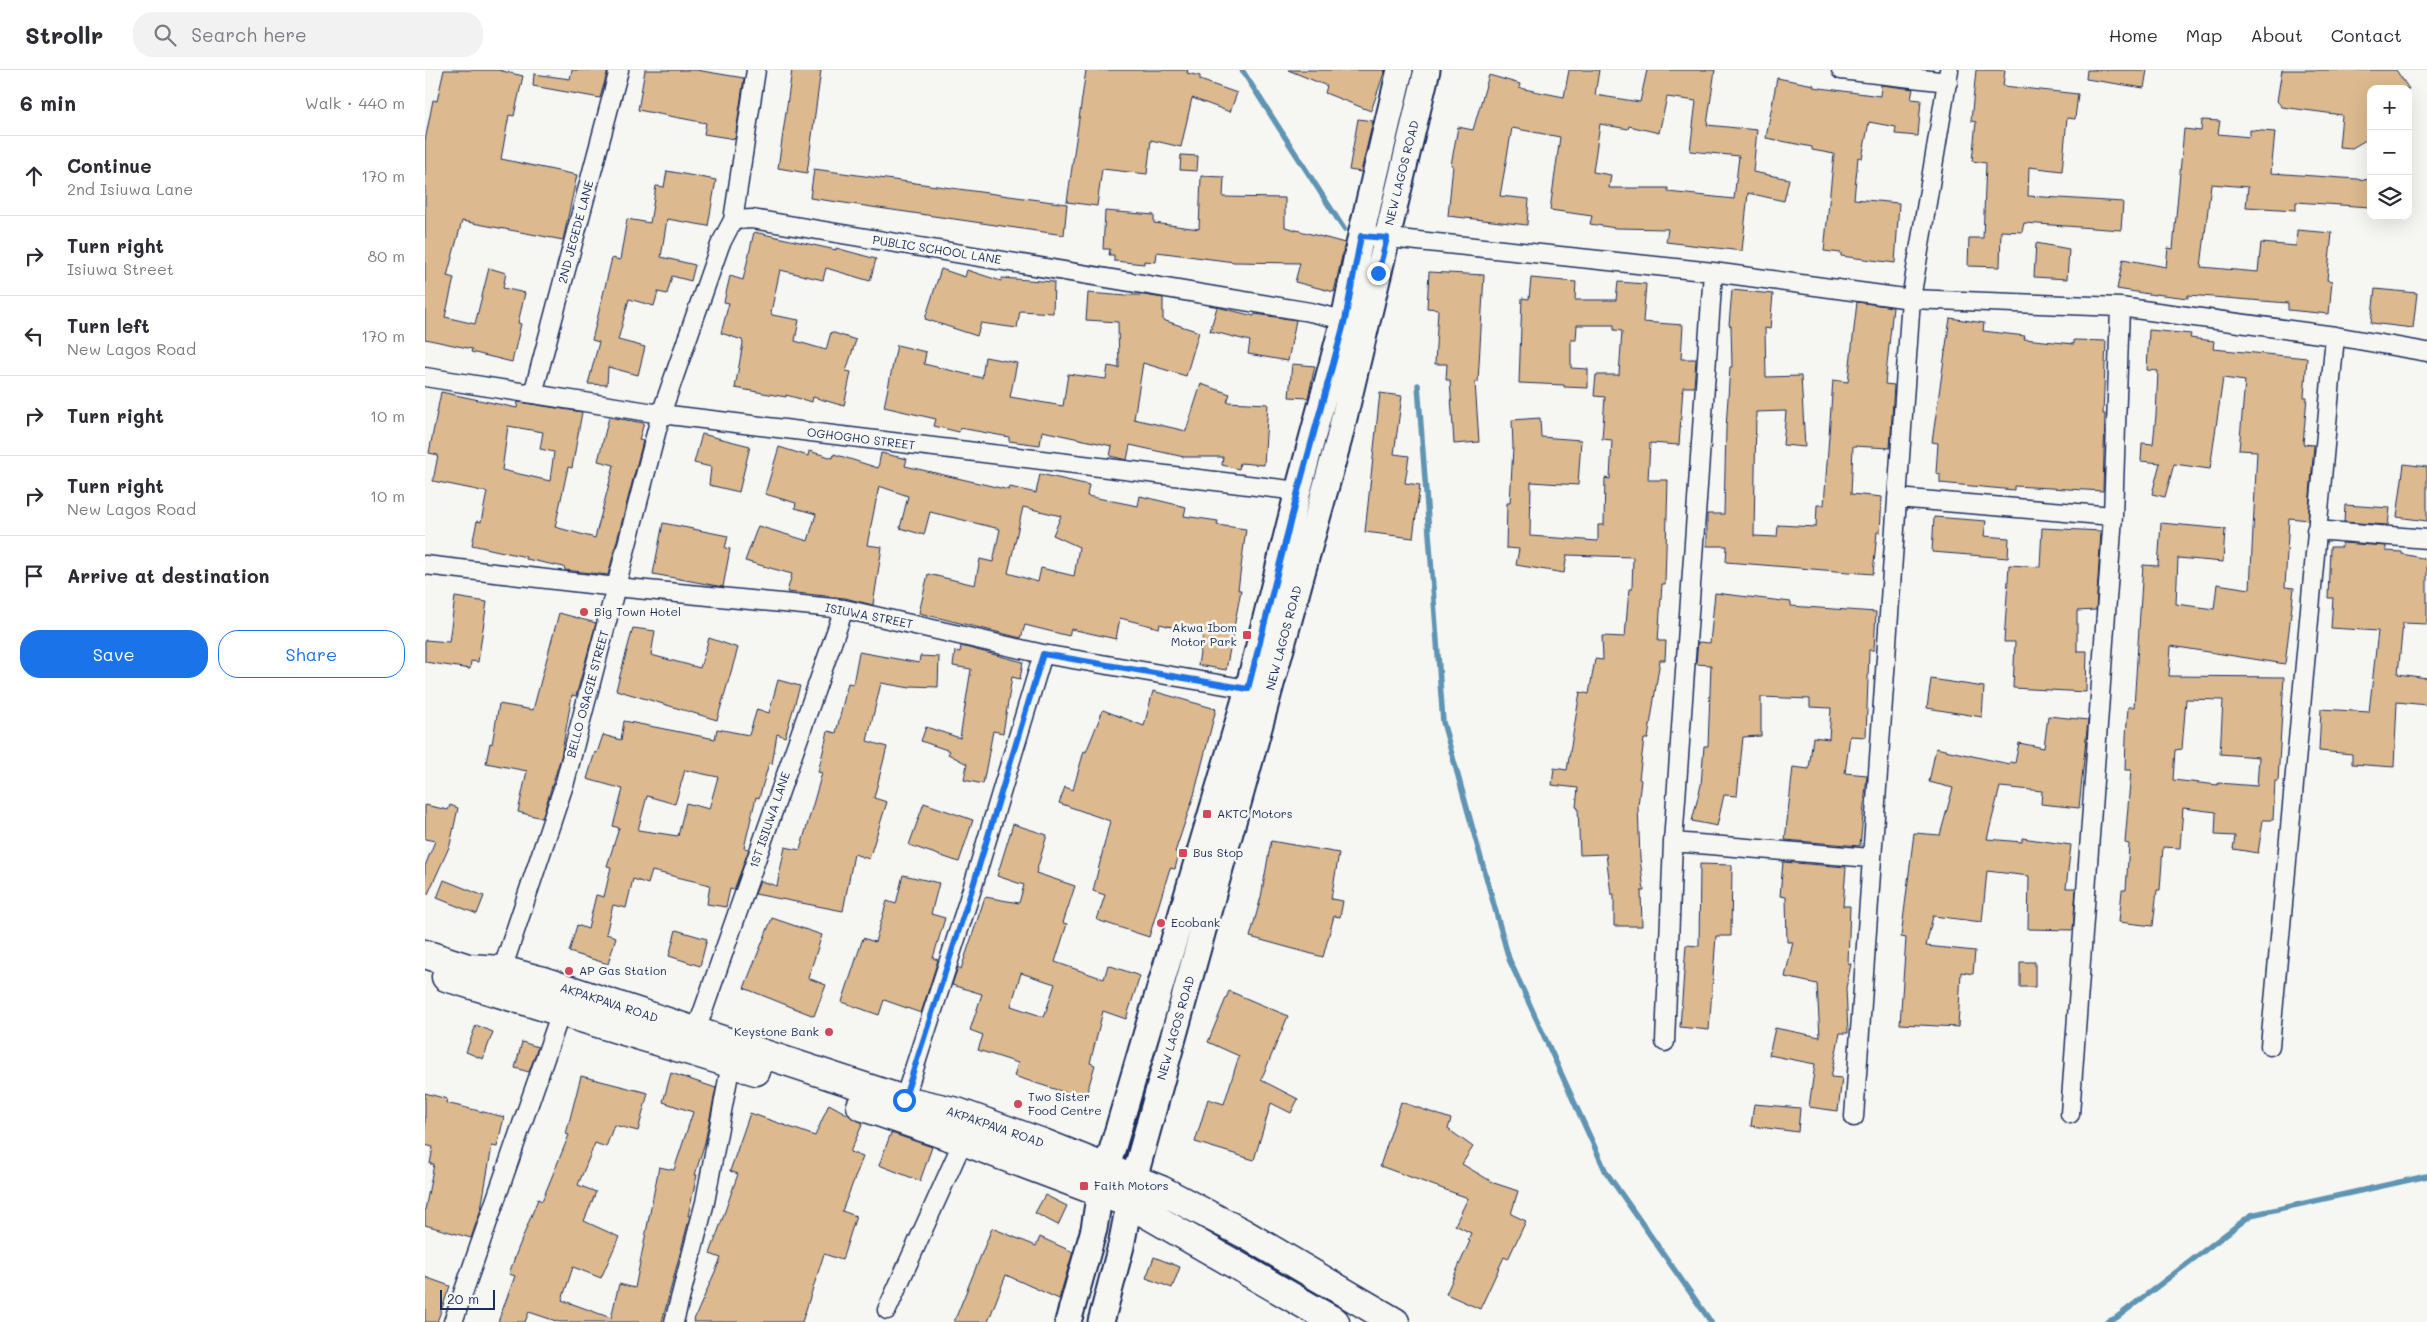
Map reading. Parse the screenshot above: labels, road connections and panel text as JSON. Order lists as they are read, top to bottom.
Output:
{
  "streets": {
    "highway": ["AKPAKPAVA ROAD"],
    "main road": ["NEW LAGOS ROAD"],
    "street": [
      "2ND JEGEDE LANE",
      "PUBLIC SCHOOL LANE",
      "OGHOGHO STREET",
      "ISIUWA STREET",
      "BELLO OSAGIE STREET",
      "1ST ISIUWA LANE"
    ]
  },
  "crossings": [
    ["NEW LAGOS ROAD", "PUBLIC SCHOOL LANE"],
    ["NEW LAGOS ROAD", "OGHOGHO STREET"],
    ["NEW LAGOS ROAD", "ISIUWA STREET"],
    ["NEW LAGOS ROAD", "AKPAKPAVA ROAD"],
    ["2ND JEGEDE LANE", "OGHOGHO STREET"],
    ["OGHOGHO STREET", "BELLO OSAGIE STREET"],
    ["ISIUWA STREET", "BELLO OSAGIE STREET"],
    ["ISIUWA STREET", "1ST ISIUWA LANE"],
    ["BELLO OSAGIE STREET", "AKPAKPAVA ROAD"],
    ["1ST ISIUWA LANE", "AKPAKPAVA ROAD"]
  ],
  "places": {
    "other": [
      "Big Town Hotel",
      "Ecobank",
      "AP Gas Station",
      "Keystone Bank",
      "Two Sister Food Centre"
    ],
    "transit": [
      "Akwa Ibom Motor Park",
      "AKTC Motors",
      "Bus Stop",
      "Faith Motors"
    ]
  },
  "scale_bar": "20 m",
  "page": {
    "header": "Strollr",
    "search": "Search here",
    "nav": [
      "Home",
      "Map",
      "About",
      "Contact"
    ],
    "heading": ["6 min", "Walk · 440 m"],
    "map_buttons": ["+", "−"],
    "list": [
      ["Continue", "2nd Isiuwa Lane", "170 m"],
      ["Turn right", "Isiuwa Street", "80 m"],
      ["Turn left", "New Lagos Road", "170 m"],
      ["Turn right", "10 m"],
      ["Turn right", "New Lagos Road", "10 m"],
      "Arrive at destination"
    ],
    "buttons": ["Save", "Share"],
    "scale": "20 m"
  }
}
